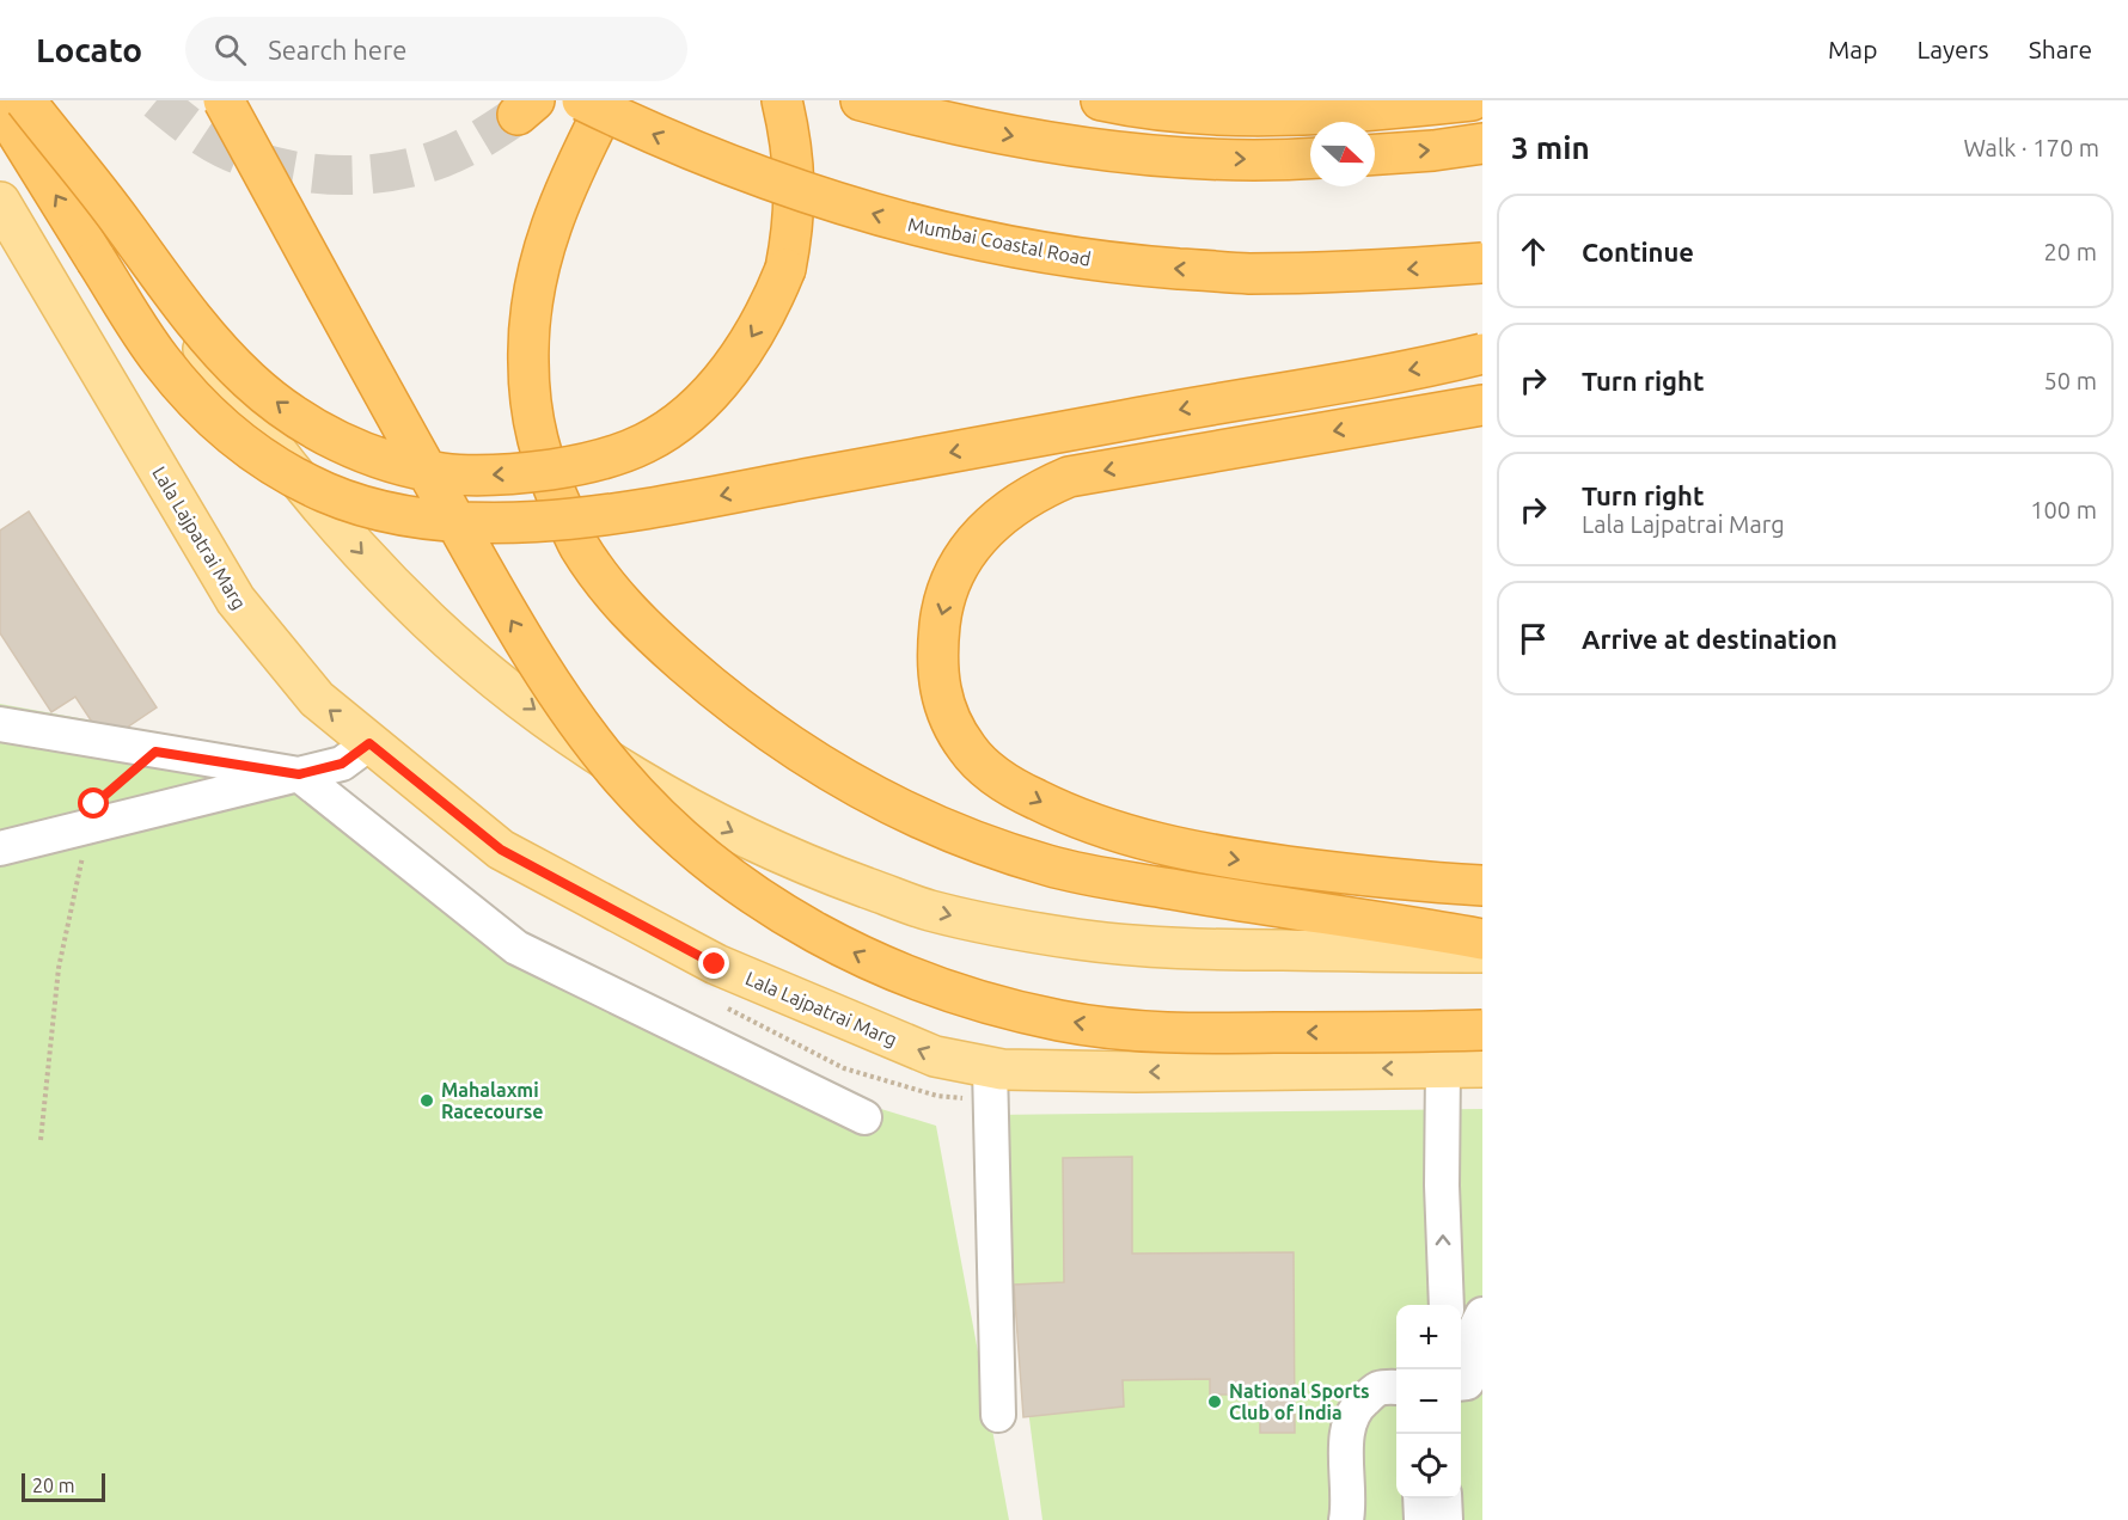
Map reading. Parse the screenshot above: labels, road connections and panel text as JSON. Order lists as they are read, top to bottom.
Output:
{
  "streets": {
    "highway": ["Mumbai Coastal Road"],
    "main road": ["Lala Lajpatrai Marg"]
  },
  "places": ["Mahalaxmi Racecourse", "National Sports Club of India"],
  "scale_bar": "20 m",
  "north": "right",
  "page": {
    "header": "Locato",
    "search": "Search here",
    "nav": ["Map", "Layers", "Share"],
    "heading": ["3 min", "Walk · 170 m"],
    "list": [
      ["Continue", "20 m"],
      ["Turn right", "50 m"],
      ["Turn right", "Lala Lajpatrai Marg", "100 m"],
      "Arrive at destination"
    ],
    "map_buttons": ["+", "−"],
    "scale": "20 m"
  }
}
